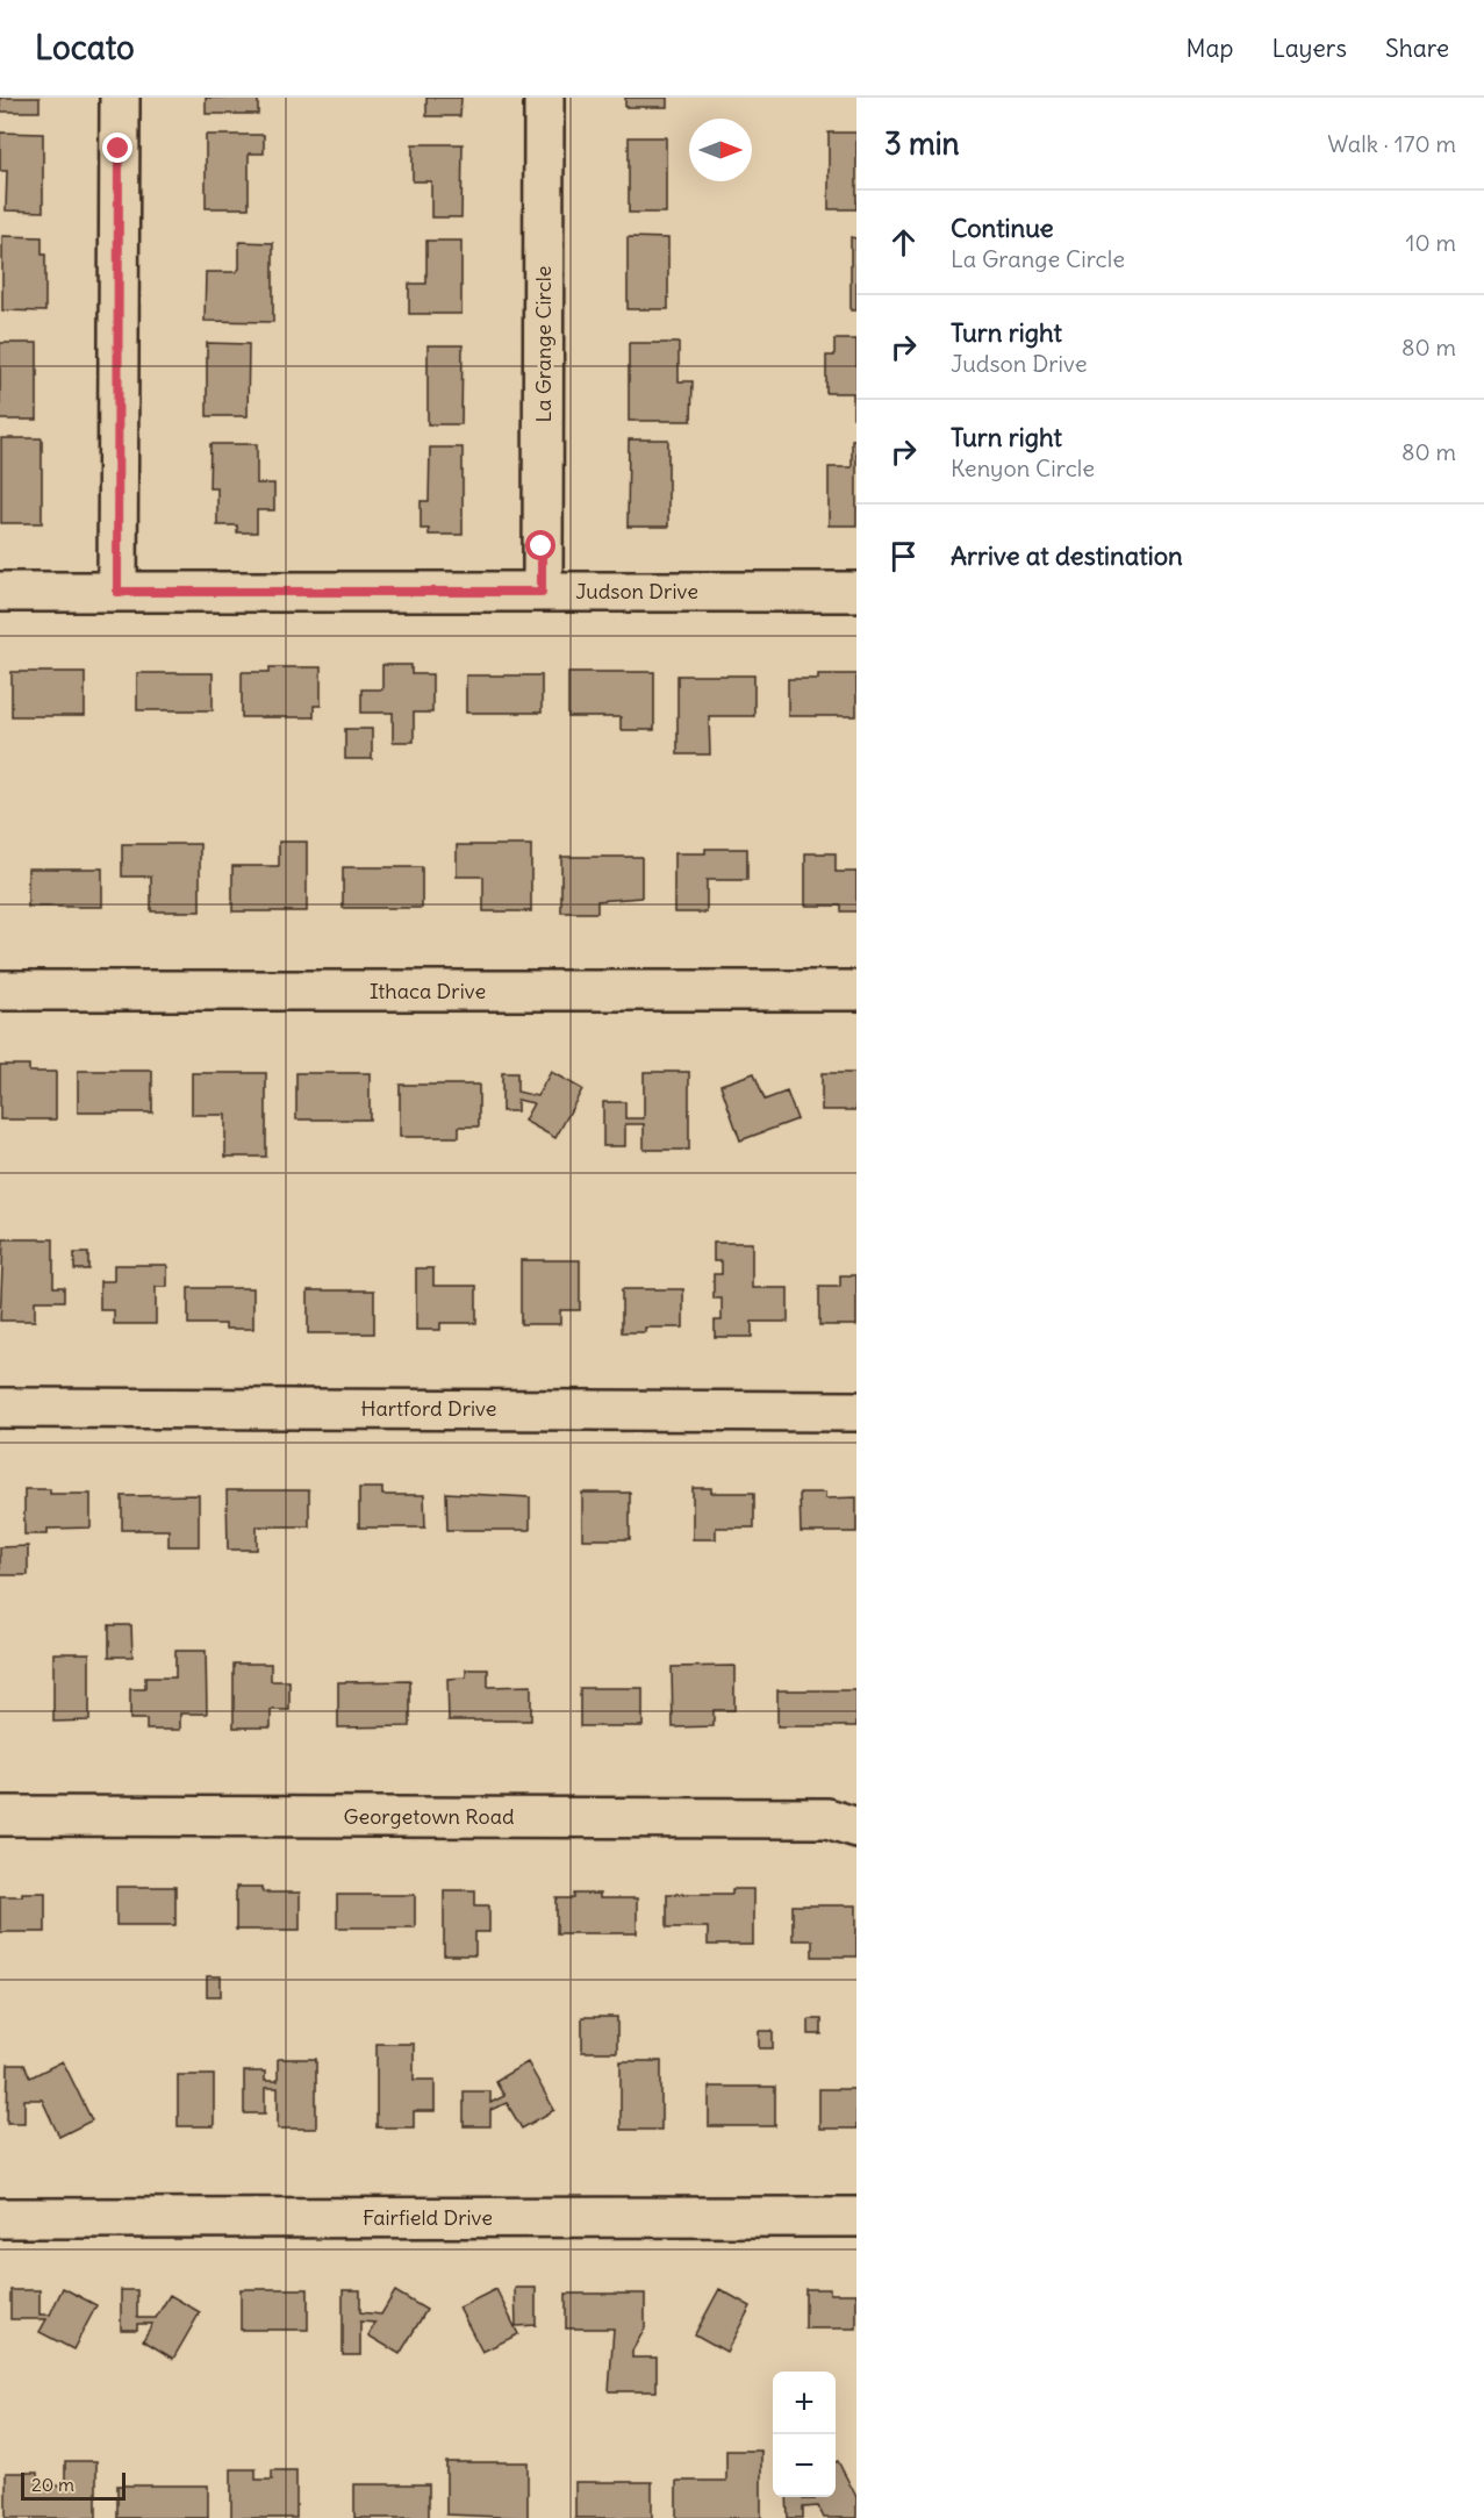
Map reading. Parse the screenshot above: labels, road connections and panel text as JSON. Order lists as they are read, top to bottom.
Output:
{
  "streets": {
    "street": [
      "La Grange Circle",
      "Judson Drive",
      "Ithaca Drive",
      "Hartford Drive",
      "Georgetown Road",
      "Fairfield Drive"
    ]
  },
  "crossings": [
    ["La Grange Circle", "Judson Drive"]
  ],
  "scale_bar": "20 m",
  "north": "right",
  "page": {
    "header": "Locato",
    "nav": ["Map", "Layers", "Share"],
    "heading": ["3 min", "Walk · 170 m"],
    "list": [
      ["Continue", "La Grange Circle", "10 m"],
      ["Turn right", "Judson Drive", "80 m"],
      ["Turn right", "Kenyon Circle", "80 m"],
      "Arrive at destination"
    ],
    "map_buttons": ["+", "−"],
    "scale": "20 m"
  }
}
